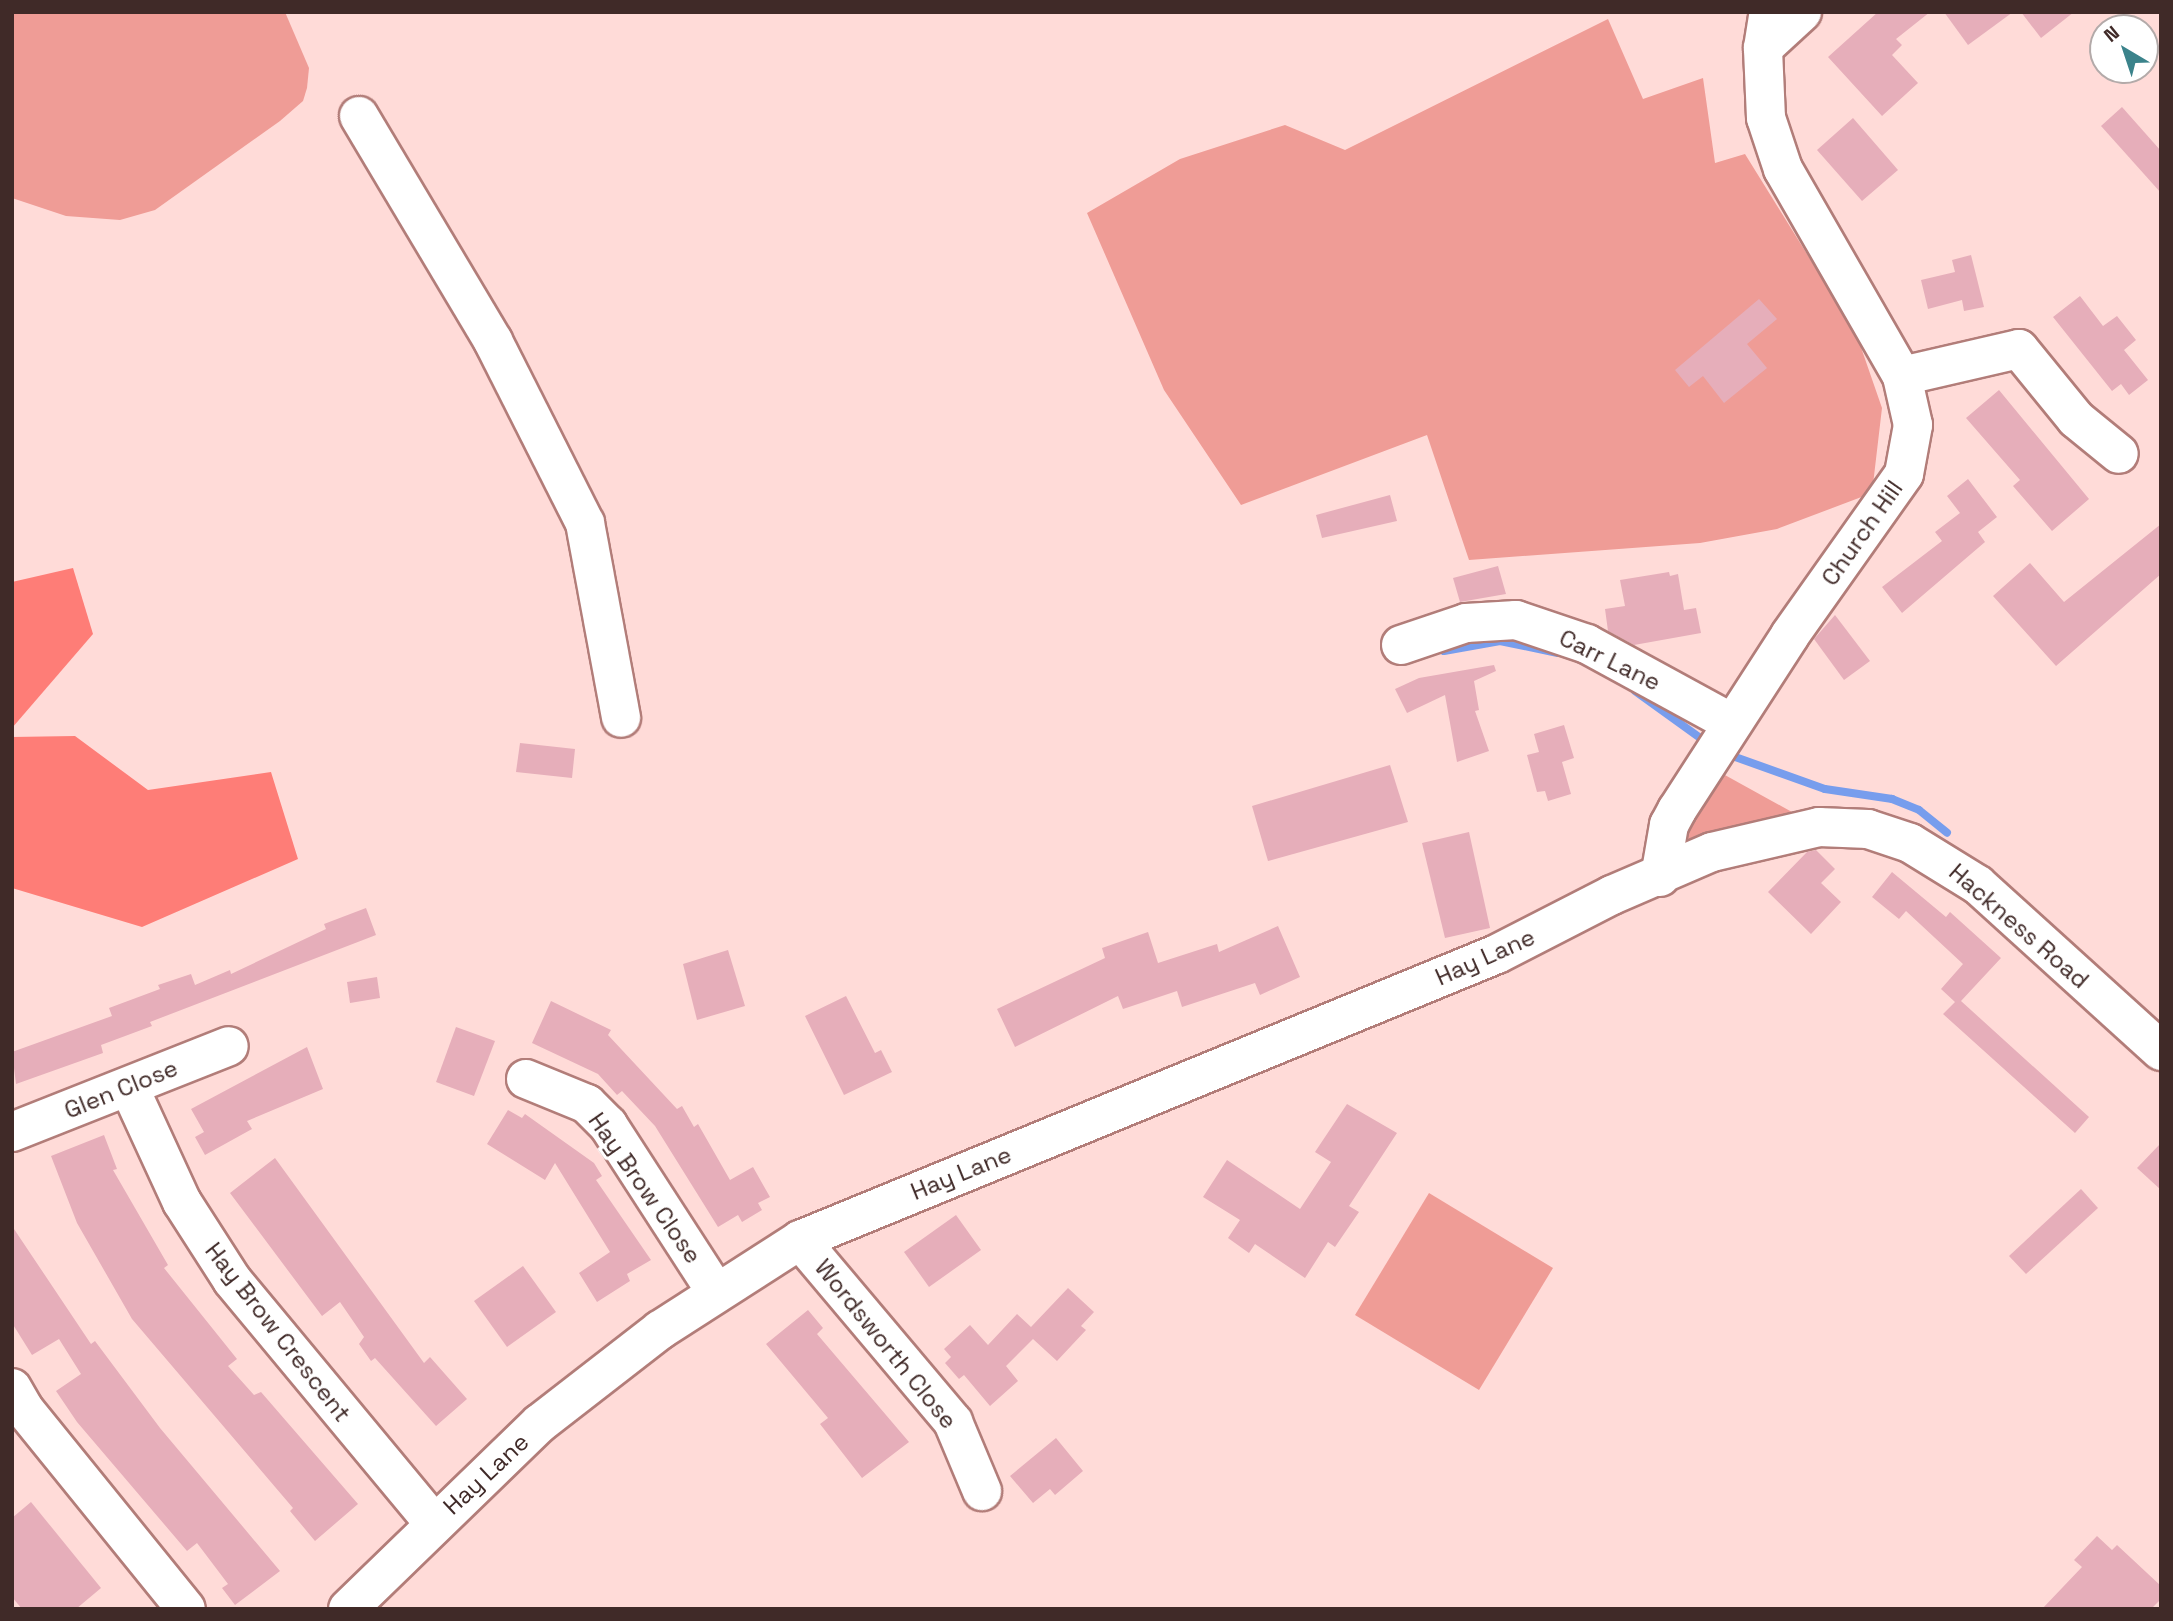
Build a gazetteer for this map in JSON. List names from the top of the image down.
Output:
{
  "streets": {
    "street": [
      "Church Hill",
      "Carr Lane",
      "Hackness Road",
      "Hay Lane",
      "Glen Close",
      "Hay Brow Close",
      "Hay Brow Crescent",
      "Wordsworth Close"
    ]
  },
  "crossings": [
    ["Church Hill", "Carr Lane"],
    ["Church Hill", "Hackness Road"],
    ["Church Hill", "Hay Lane"],
    ["Hackness Road", "Hay Lane"],
    ["Hay Lane", "Hay Brow Close"],
    ["Hay Lane", "Hay Brow Crescent"],
    ["Hay Lane", "Wordsworth Close"],
    ["Glen Close", "Hay Brow Crescent"]
  ],
  "north": "top left"
}
